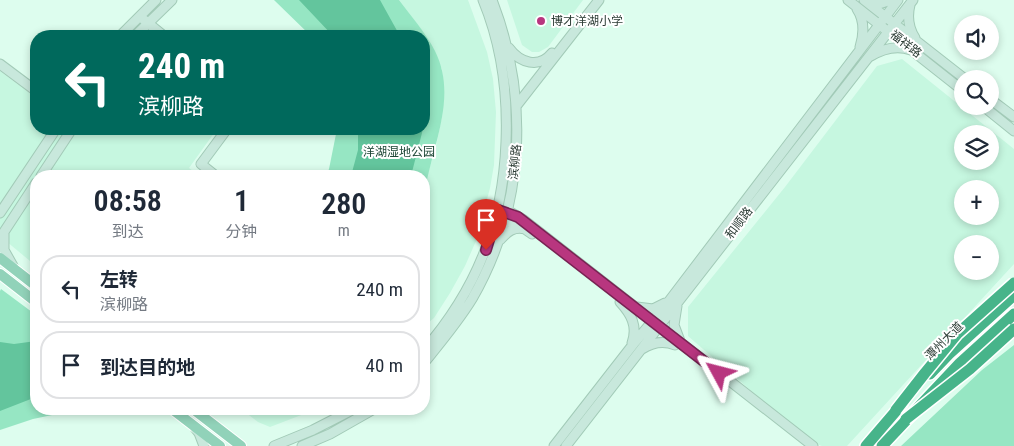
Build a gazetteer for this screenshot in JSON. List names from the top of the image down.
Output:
{
  "streets": {
    "highway": ["潭州大道"],
    "main road": ["福祥路", "滨柳路", "和顺路"]
  },
  "crossings": [
    ["福祥路", "和顺路"]
  ],
  "parks": ["洋湖湿地公园"],
  "places": ["博才洋湖小学"],
  "page": {
    "map_buttons": ["+", "−"],
    "turn": ["240 m", "滨柳路"],
    "eta": [
      "08:58",
      "到达",
      "1",
      "分钟",
      "280",
      "m"
    ],
    "list": [
      {
        "name": "左转",
        "note": "滨柳路",
        "value": "240 m"
      },
      {
        "name": "到达目的地",
        "value": "40 m"
      }
    ]
  }
}
